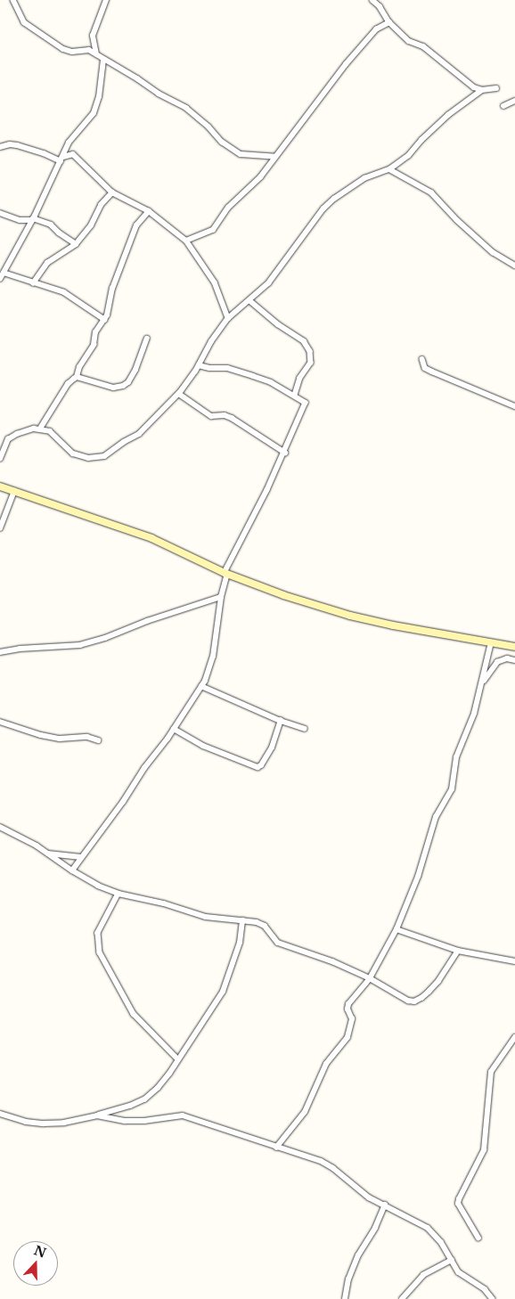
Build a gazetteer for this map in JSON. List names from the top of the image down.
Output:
{
  "north": "top"
}
